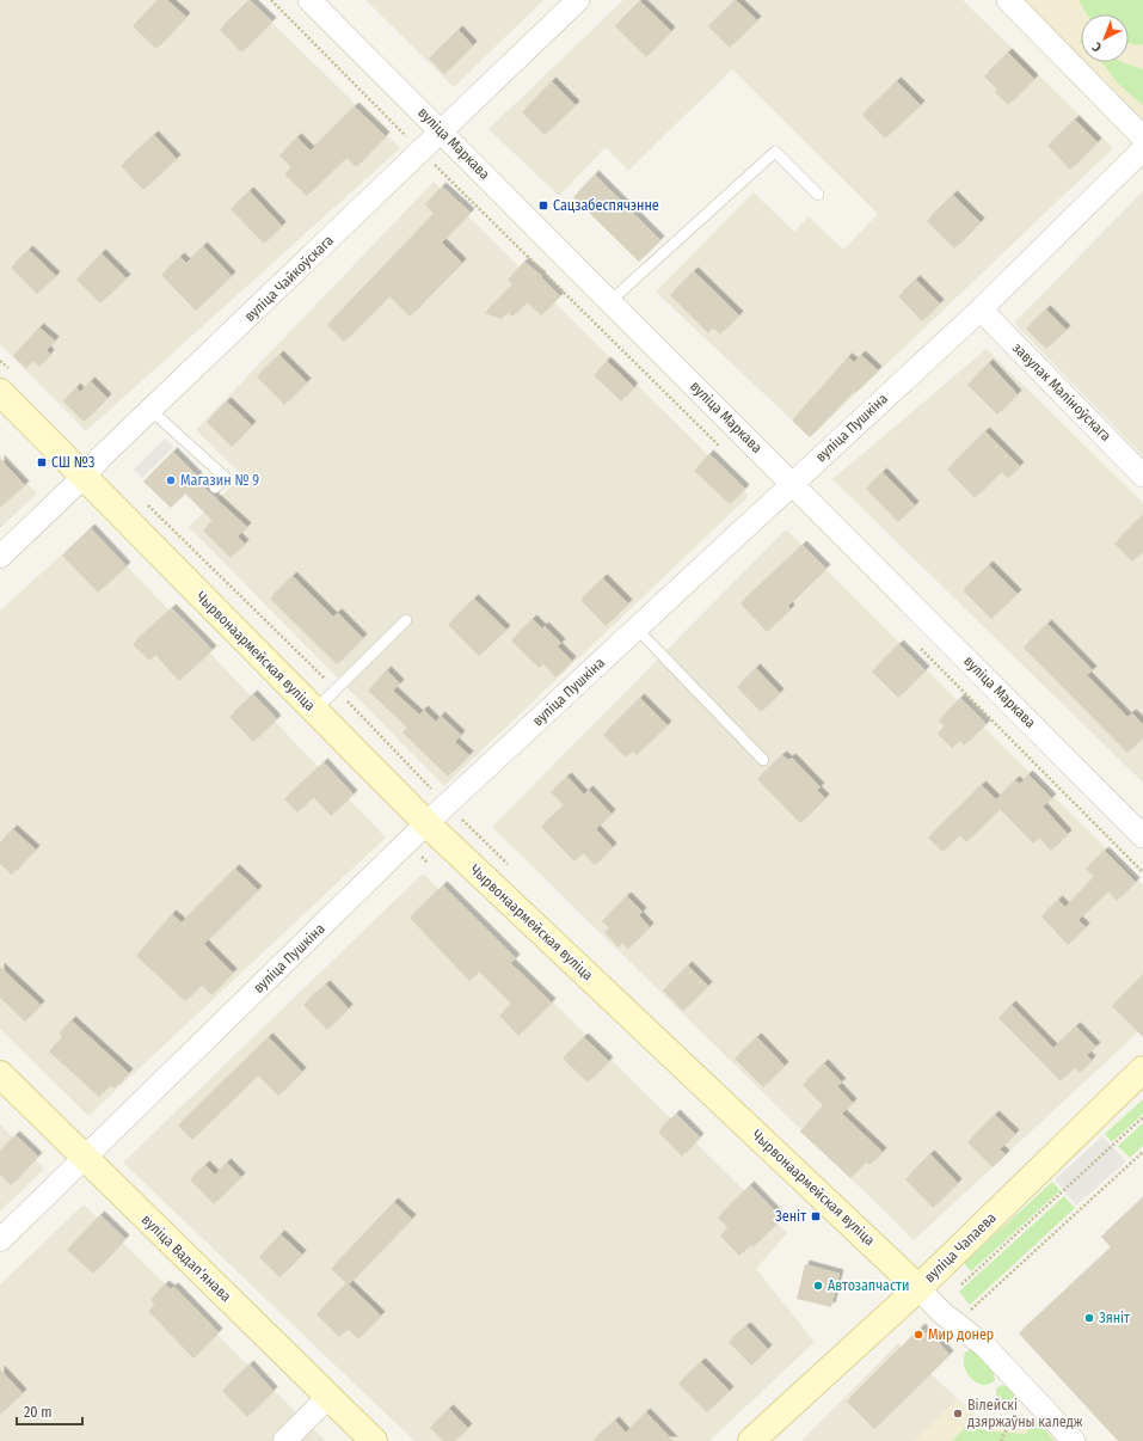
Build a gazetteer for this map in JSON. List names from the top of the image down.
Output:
{
  "streets": {
    "main road": ["Чырвонаармейская вуліца", "вуліца Чапаева", "вуліца Вадапʼянава"],
    "street": [
      "вуліца Маркава",
      "вуліца Чайкоўскага",
      "завулак Маліноўскага",
      "вуліца Пушкіна"
    ]
  },
  "crossings": [
    ["вуліца Маркава", "вуліца Чайкоўскага"],
    ["вуліца Маркава", "вуліца Пушкіна"],
    ["вуліца Чайкоўскага", "Чырвонаармейская вуліца"],
    ["завулак Маліноўскага", "вуліца Пушкіна"],
    ["вуліца Пушкіна", "Чырвонаармейская вуліца"],
    ["вуліца Пушкіна", "вуліца Вадапʼянава"],
    ["Чырвонаармейская вуліца", "вуліца Чапаева"]
  ],
  "places": {
    "transit": ["Сацзабеспячэнне", "СШ №3", "Зеніт"],
    "other": [
      "Магазин № 9",
      "Автозапчасти",
      "Зяніт",
      "Мир донер",
      "Вілейскі дзяржаўны каледж"
    ]
  },
  "scale_bar": "20 m",
  "north": "bottom left"
}
